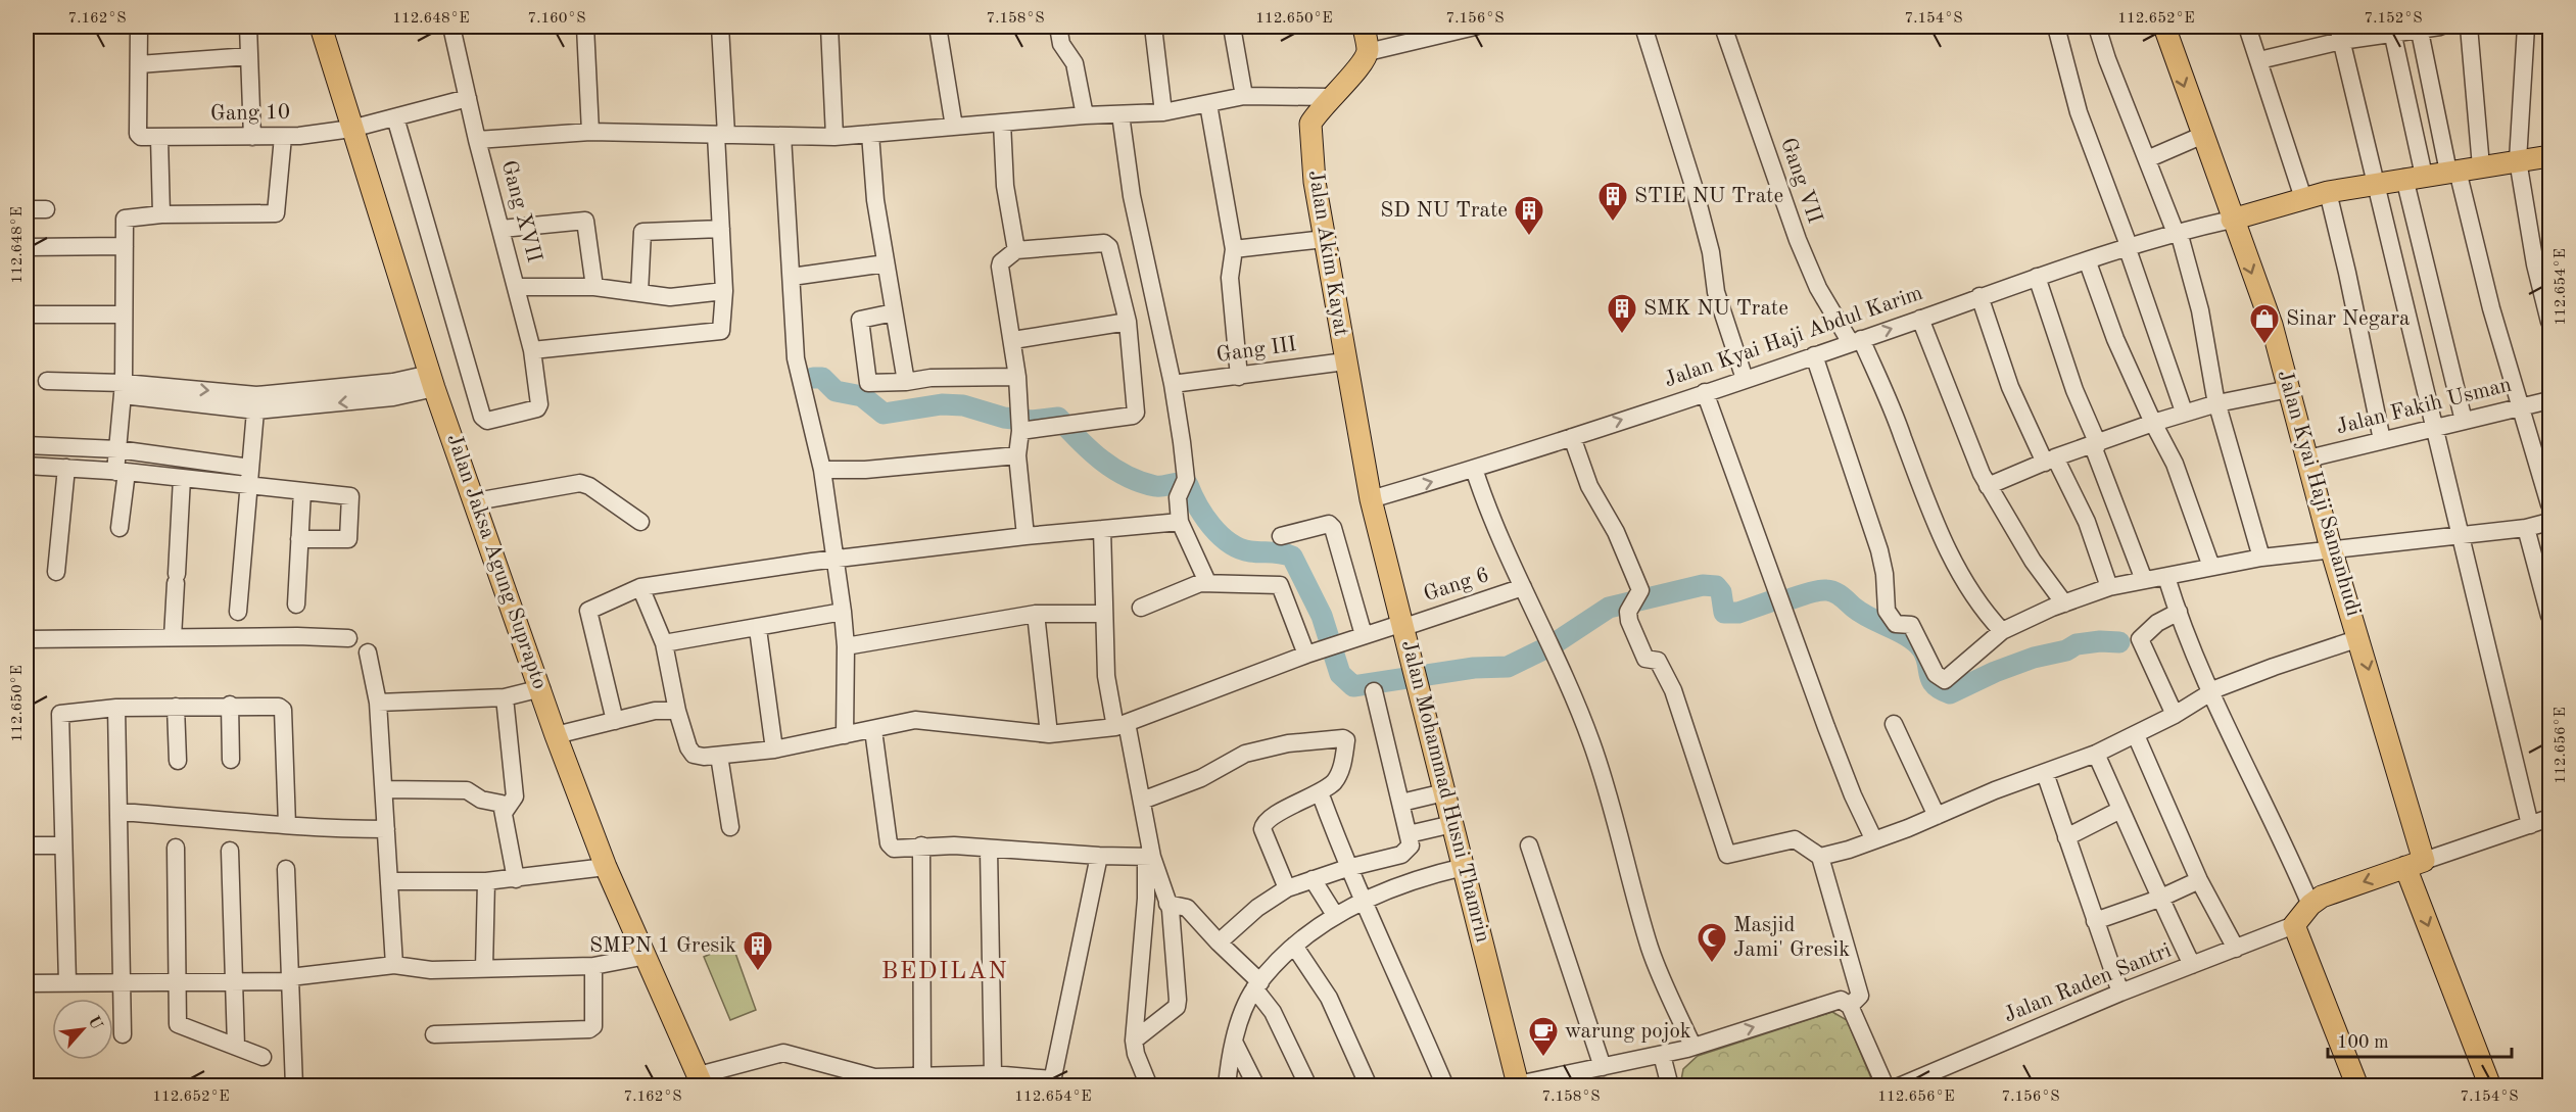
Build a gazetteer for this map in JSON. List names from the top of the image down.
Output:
{
  "streets": {
    "main road": [
      "Jalan Akim Kayat",
      "Jalan Kyai Haji Samanhudi",
      "Jalan Jaksa Agung Suprapto",
      "Jalan Mohammad Husni Thamrin"
    ],
    "street": [
      "Gang 10",
      "Gang VII",
      "Gang XVII",
      "Jalan Kyai Haji Abdul Karim",
      "Gang III",
      "Jalan Fakih Usman",
      "Gang 6",
      "Jalan Raden Santri"
    ]
  },
  "crossings": [
    ["Gang 10", "Gang XVII"],
    ["Gang 10", "Jalan Jaksa Agung Suprapto"],
    ["Gang VII", "Jalan Kyai Haji Abdul Karim"],
    ["Jalan Akim Kayat", "Jalan Kyai Haji Abdul Karim"],
    ["Jalan Akim Kayat", "Gang III"],
    ["Jalan Akim Kayat", "Jalan Mohammad Husni Thamrin"],
    ["Jalan Kyai Haji Abdul Karim", "Jalan Kyai Haji Samanhudi"],
    ["Jalan Kyai Haji Abdul Karim", "Jalan Mohammad Husni Thamrin"],
    ["Jalan Fakih Usman", "Jalan Kyai Haji Samanhudi"],
    ["Gang 6", "Jalan Mohammad Husni Thamrin"]
  ],
  "one_way": ["Jalan Kyai Haji Samanhudi"],
  "districts": ["BEDILAN"],
  "places": {
    "building": [
      "STIE NU Trate",
      "SD NU Trate",
      "SMK NU Trate",
      "SMPN 1 Gresik"
    ],
    "shop": ["Sinar Negara"],
    "mosque": ["Masjid Jami' Gresik"],
    "cafe": ["warung pojok"]
  },
  "scale_bar": "100 m",
  "north": "top right",
  "coordinates": [
    "7.162°S",
    "112.648°E",
    "7.160°S",
    "7.158°S",
    "112.650°E",
    "7.156°S",
    "7.154°S",
    "112.652°E",
    "7.152°S",
    "112.654°E",
    "112.656°E"
  ]
}
